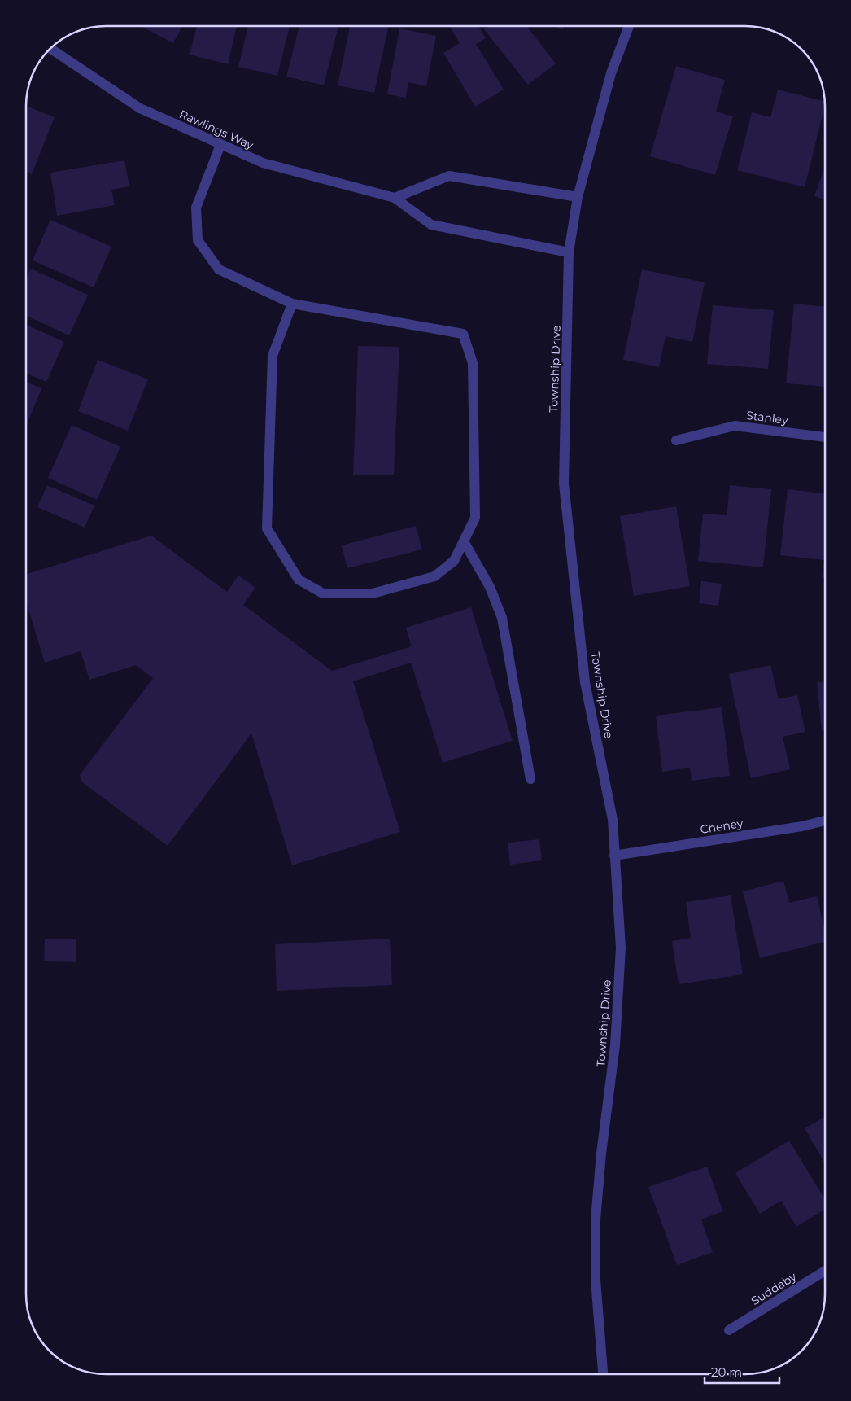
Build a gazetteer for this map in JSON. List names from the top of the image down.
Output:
{
  "streets": {
    "street": [
      "Rawlings Way",
      "Township Drive",
      "Stanley",
      "Cheney",
      "Suddaby"
    ]
  },
  "crossings": [
    ["Rawlings Way", "Township Drive"],
    ["Township Drive", "Cheney"]
  ],
  "scale_bar": "20 m"
}
